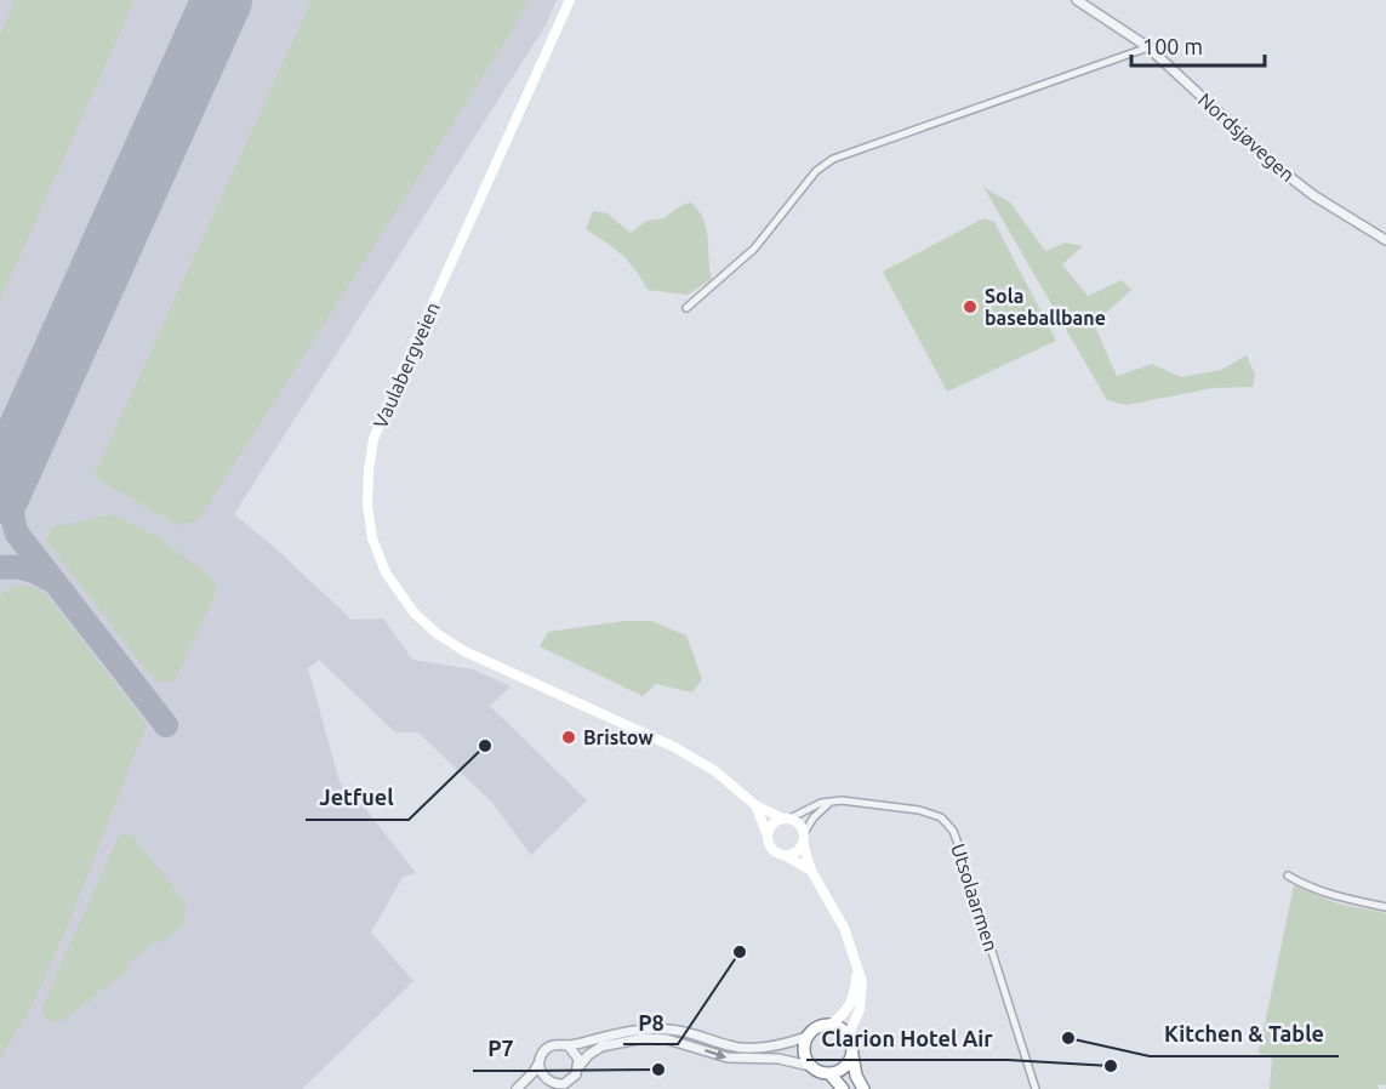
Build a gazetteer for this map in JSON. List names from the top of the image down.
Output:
{
  "streets": {
    "main road": ["Vaulabergveien"],
    "street": ["Nordsjøvegen", "Utsolaarmen"]
  },
  "crossings": [
    ["Vaulabergveien", "Utsolaarmen"]
  ],
  "places": [
    "Sola baseballbane",
    "Bristow",
    "Jetfuel",
    "P8",
    "Kitchen & Table",
    "Clarion Hotel Air",
    "P7"
  ],
  "scale_bar": "100 m"
}
